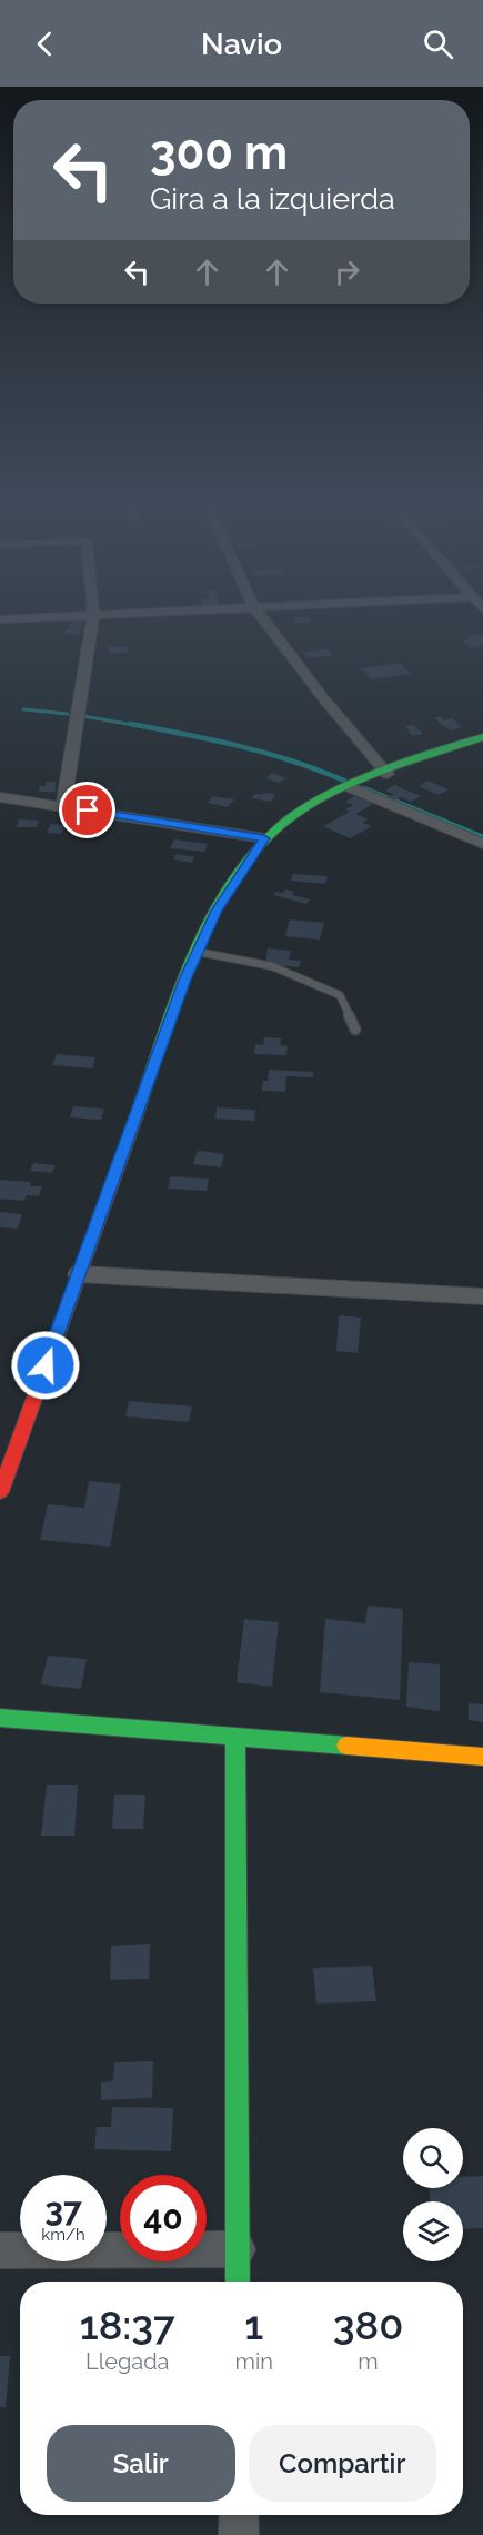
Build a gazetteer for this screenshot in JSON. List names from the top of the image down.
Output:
{
  "page": {
    "header": "Navio",
    "turn": ["300 m", "Gira a la izquierda"],
    "speed": "37 km/h",
    "limit": "40",
    "eta": [
      "18:37",
      "Llegada",
      "1",
      "min",
      "380",
      "m"
    ],
    "buttons": ["Salir", "Compartir"]
  }
}
